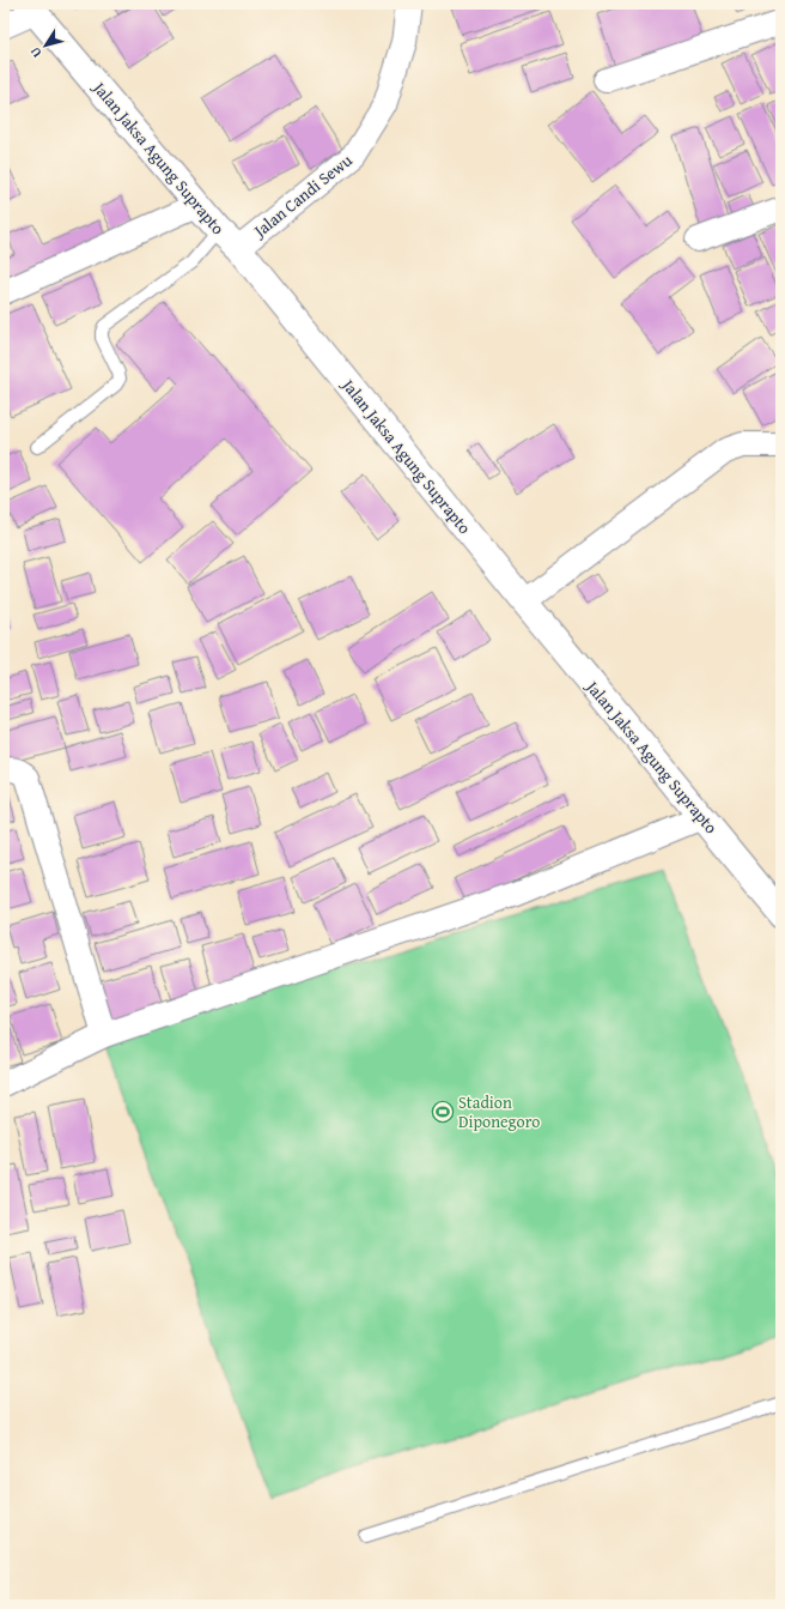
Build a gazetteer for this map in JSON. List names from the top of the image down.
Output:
{
  "streets": {
    "main road": ["Jalan Jaksa Agung Suprapto"],
    "street": ["Jalan Candi Sewu"]
  },
  "crossings": [
    ["Jalan Jaksa Agung Suprapto", "Jalan Candi Sewu"]
  ],
  "places": {
    "sports": ["Stadion Diponegoro"]
  },
  "north": "bottom left"
}
